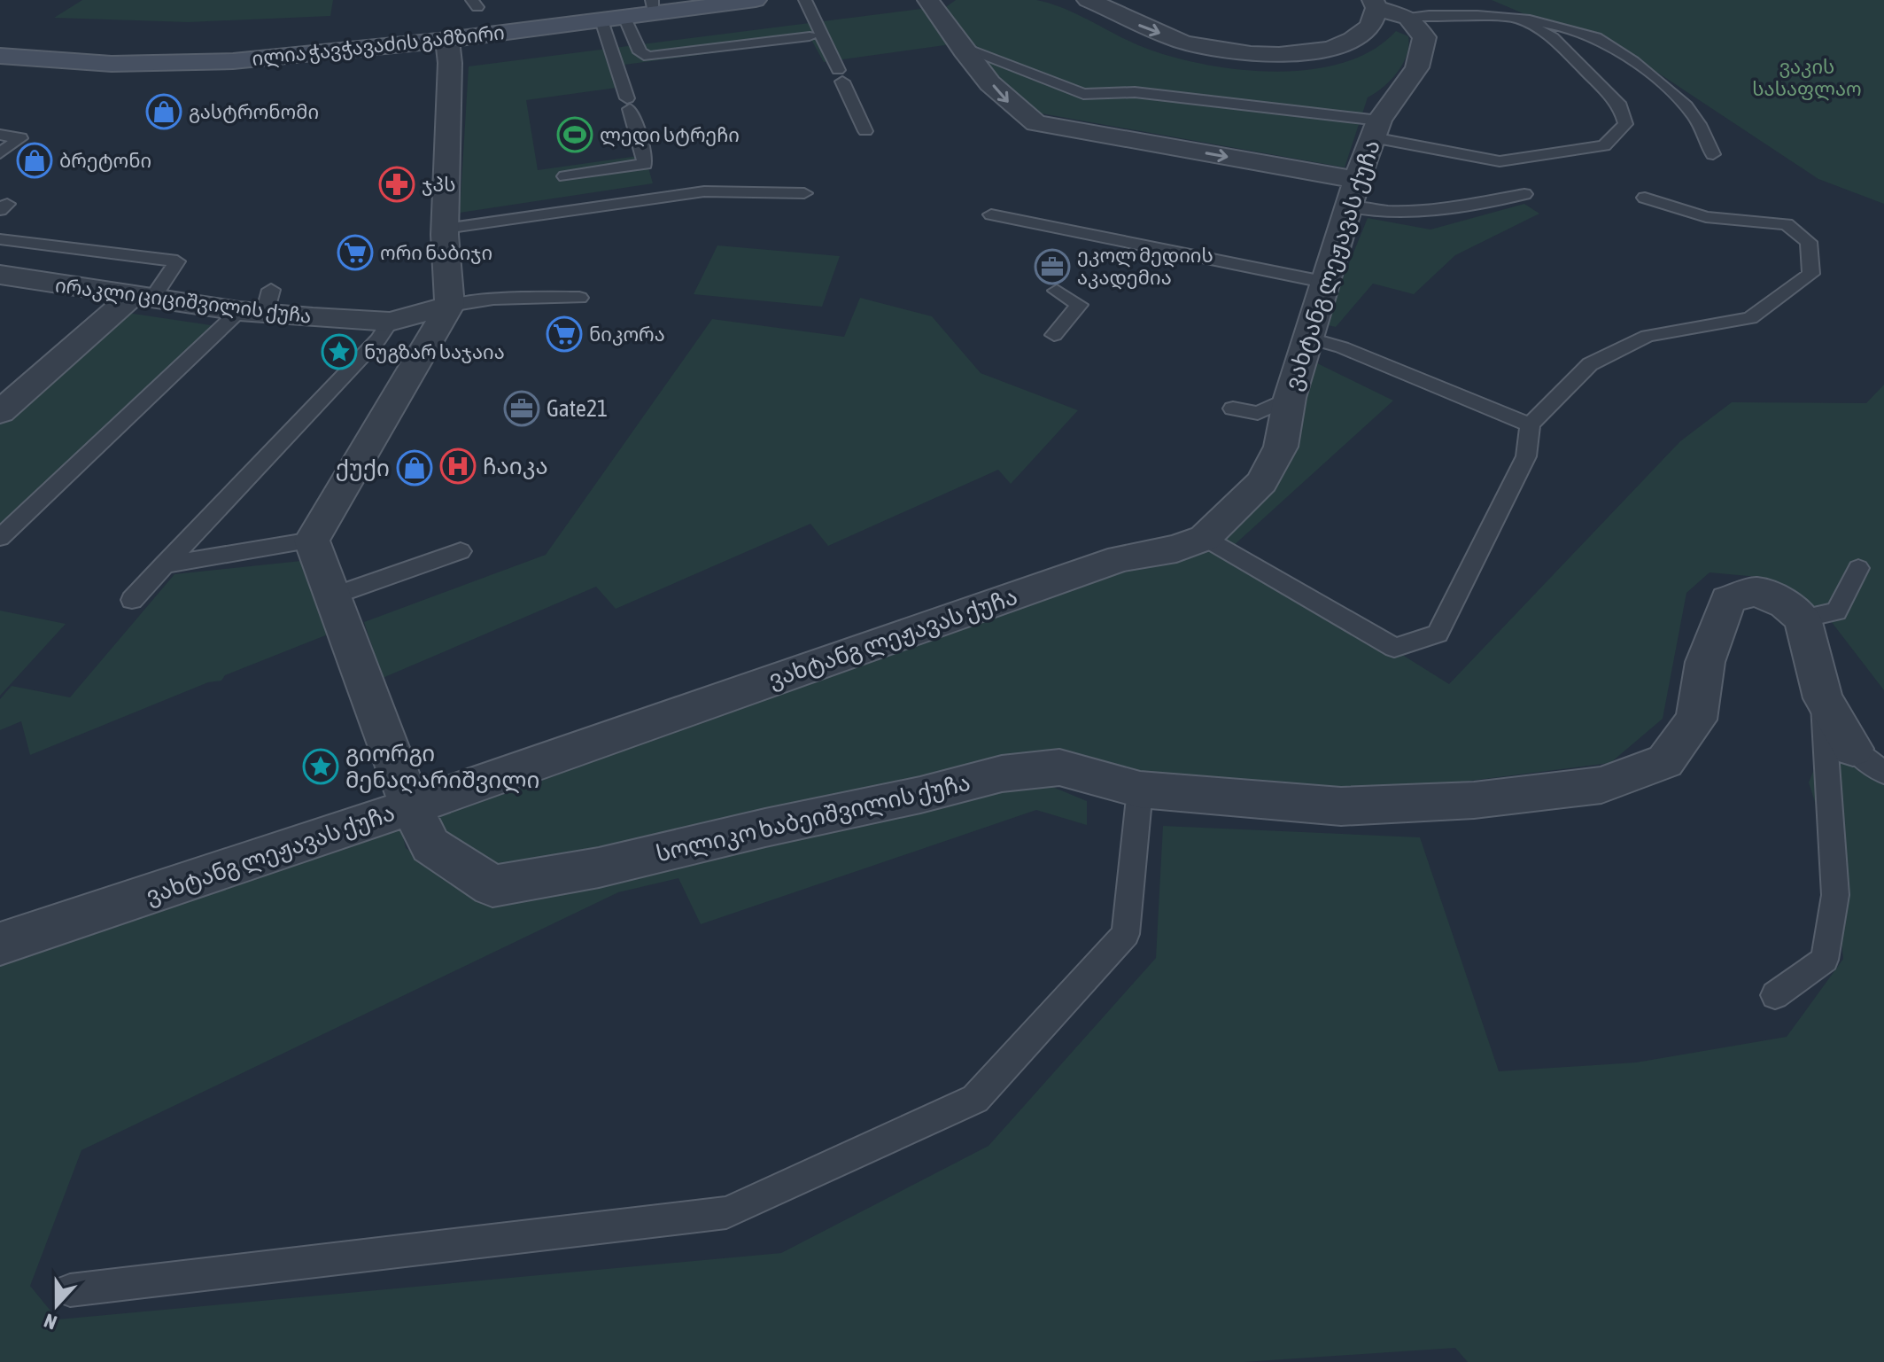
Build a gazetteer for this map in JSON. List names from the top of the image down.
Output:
{
  "streets": {
    "main road": ["ილია ჭავჭავაძის გამზირი"],
    "street": ["ვახტანგ ლეჟავას ქუჩა", "ირაკლი ციციშვილის ქუჩა", "სოლიკო ხაბეიშვილის ქუჩა"]
  },
  "crossings": [
    ["ვახტანგ ლეჟავას ქუჩა", "სოლიკო ხაბეიშვილის ქუჩა"]
  ],
  "parks": ["ვაკის სასაფლაო"],
  "places": {
    "shop": ["გასტრონომი", "ბრეტონი", "ქუქი"],
    "sports": ["ლედი სტრეჩი"],
    "pharmacy": ["ჯპს"],
    "supermarket": ["ორი ნაბიჯი", "ნიკორა"],
    "office": ["ეკოლ მედიის აკადემია", "Gate21"],
    "place": ["ნუგზარ საჯაია", "გიორგი მენაღარიშვილი"],
    "hospital": ["ჩაიკა"]
  },
  "north": "bottom"
}
